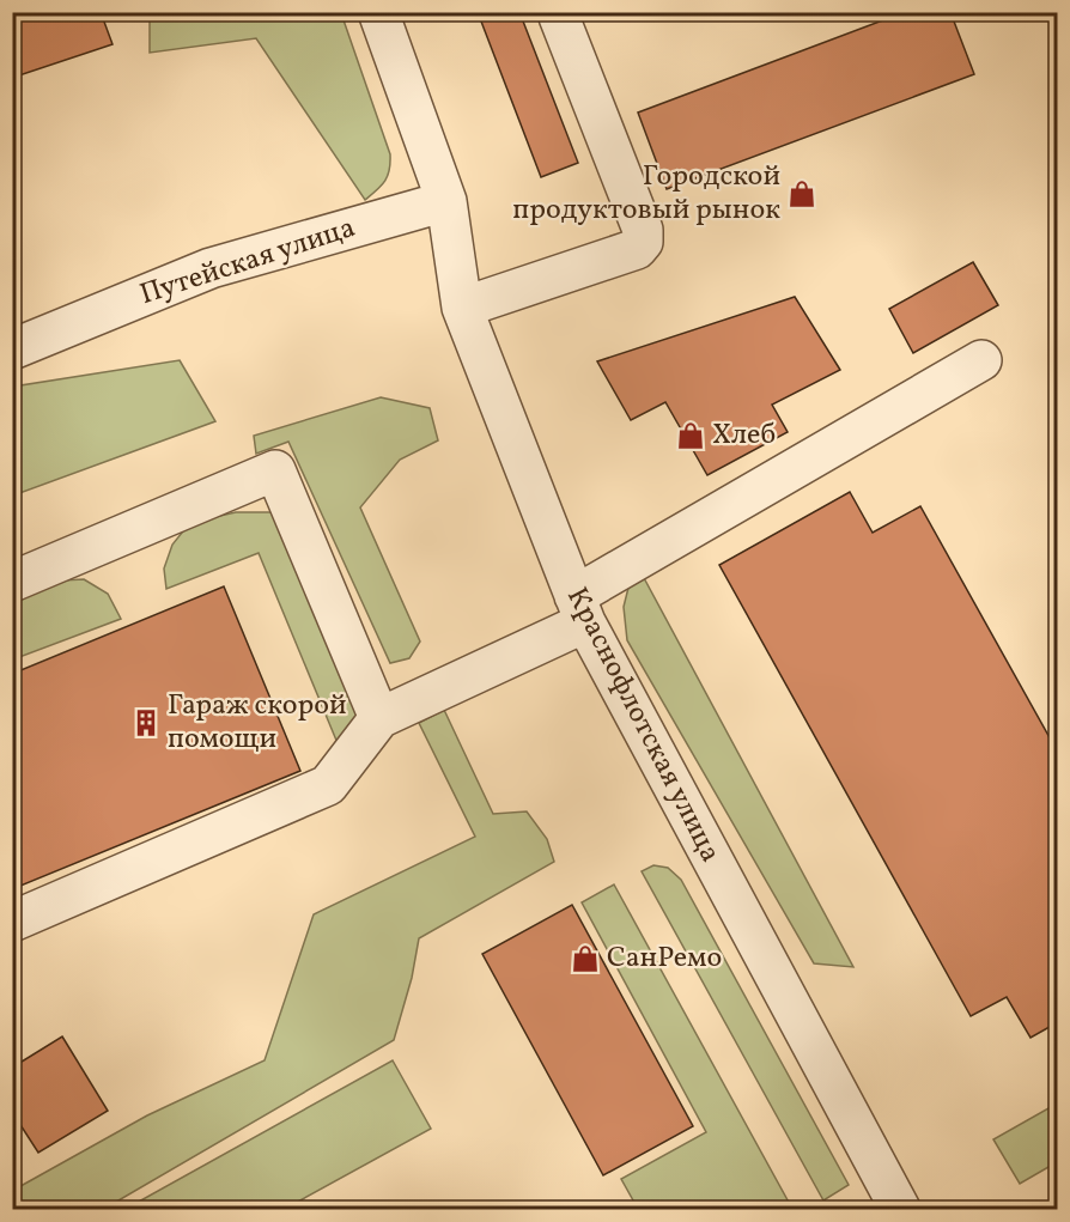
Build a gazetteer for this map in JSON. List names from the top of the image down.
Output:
{
  "streets": {
    "street": ["Путейская улица", "Краснофлотская улица"]
  },
  "crossings": [
    ["Путейская улица", "Краснофлотская улица"]
  ],
  "places": {
    "shop": ["Городской продуктовый рынок", "Хлеб", "СанРемо"],
    "building": ["Гараж скорой помощи"]
  }
}
